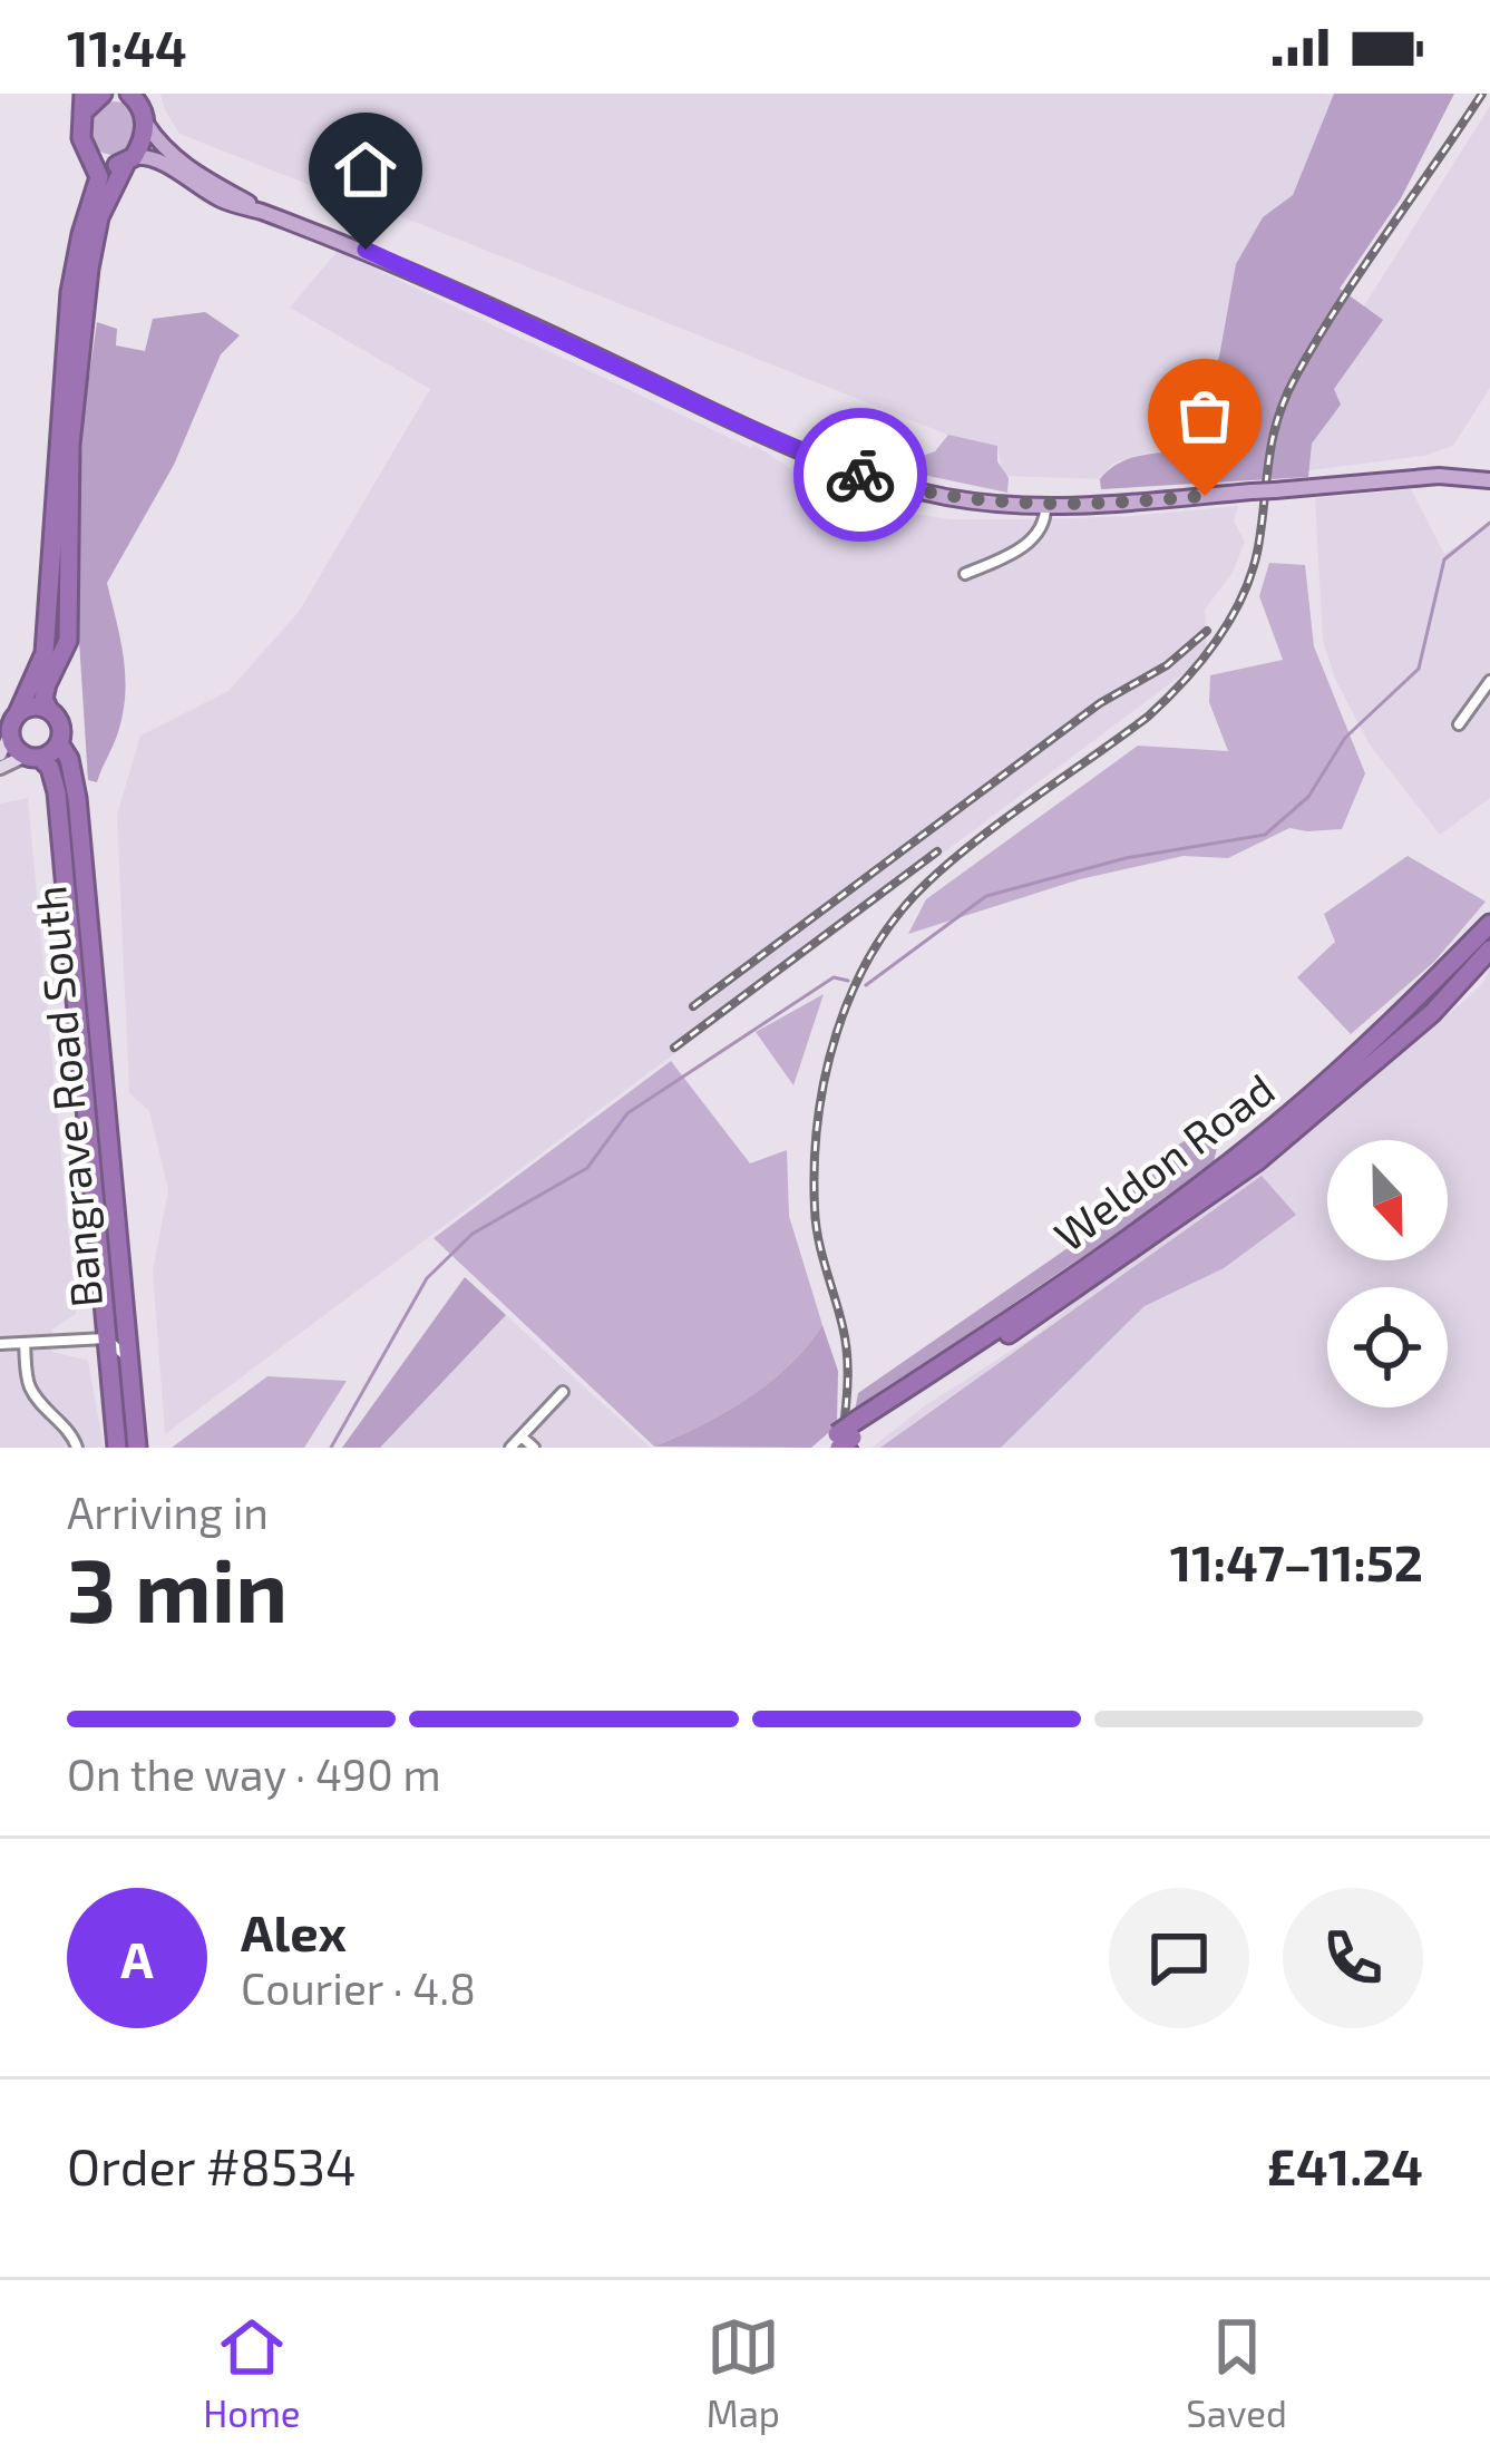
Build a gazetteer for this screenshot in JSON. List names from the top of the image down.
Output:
{
  "streets": {
    "highway": ["Bangrave Road South", "Weldon Road"]
  },
  "north": "bottom",
  "page": {
    "status": "11:44",
    "heading": ["3 min", "Arriving in", "11:47–11:52"],
    "panel": [
      "Alex",
      "Courier · 4.8",
      "Order #8534",
      "£41.24"
    ],
    "bar": "On the way · 490 m",
    "round": "A",
    "tabs": ["Home", "Map", "Saved"]
  }
}
